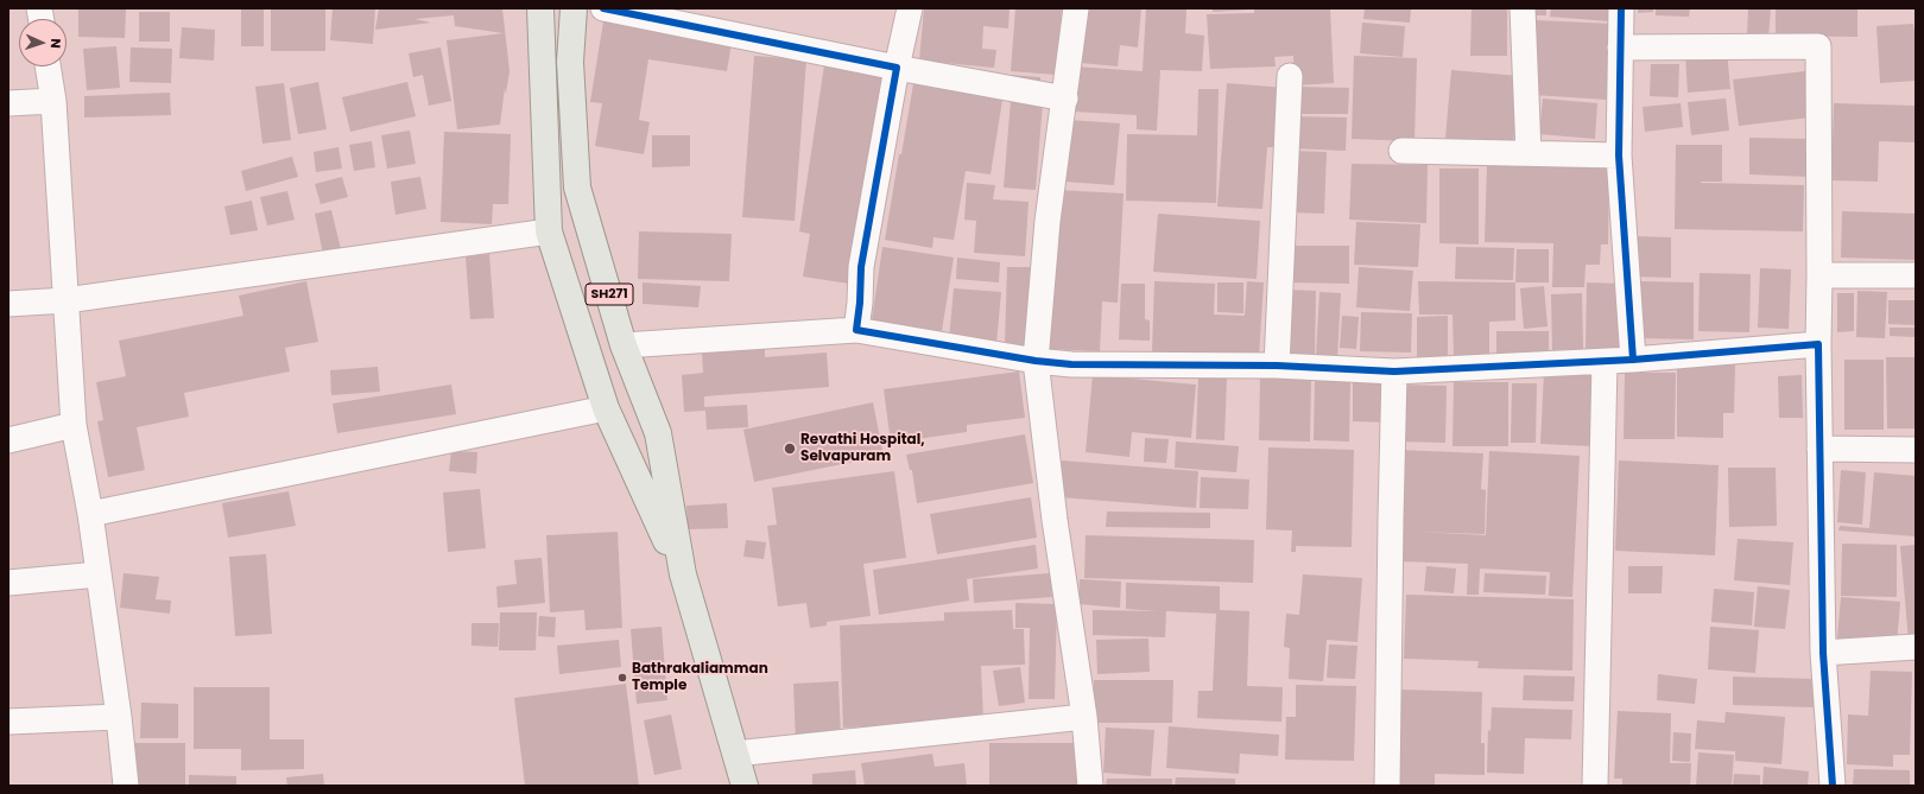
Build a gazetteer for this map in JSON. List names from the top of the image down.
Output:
{
  "streets": {
    "main road": ["SH271"]
  },
  "places": ["Revathi Hospital, Selvapuram", "Bathrakaliamman Temple"],
  "north": "right"
}
